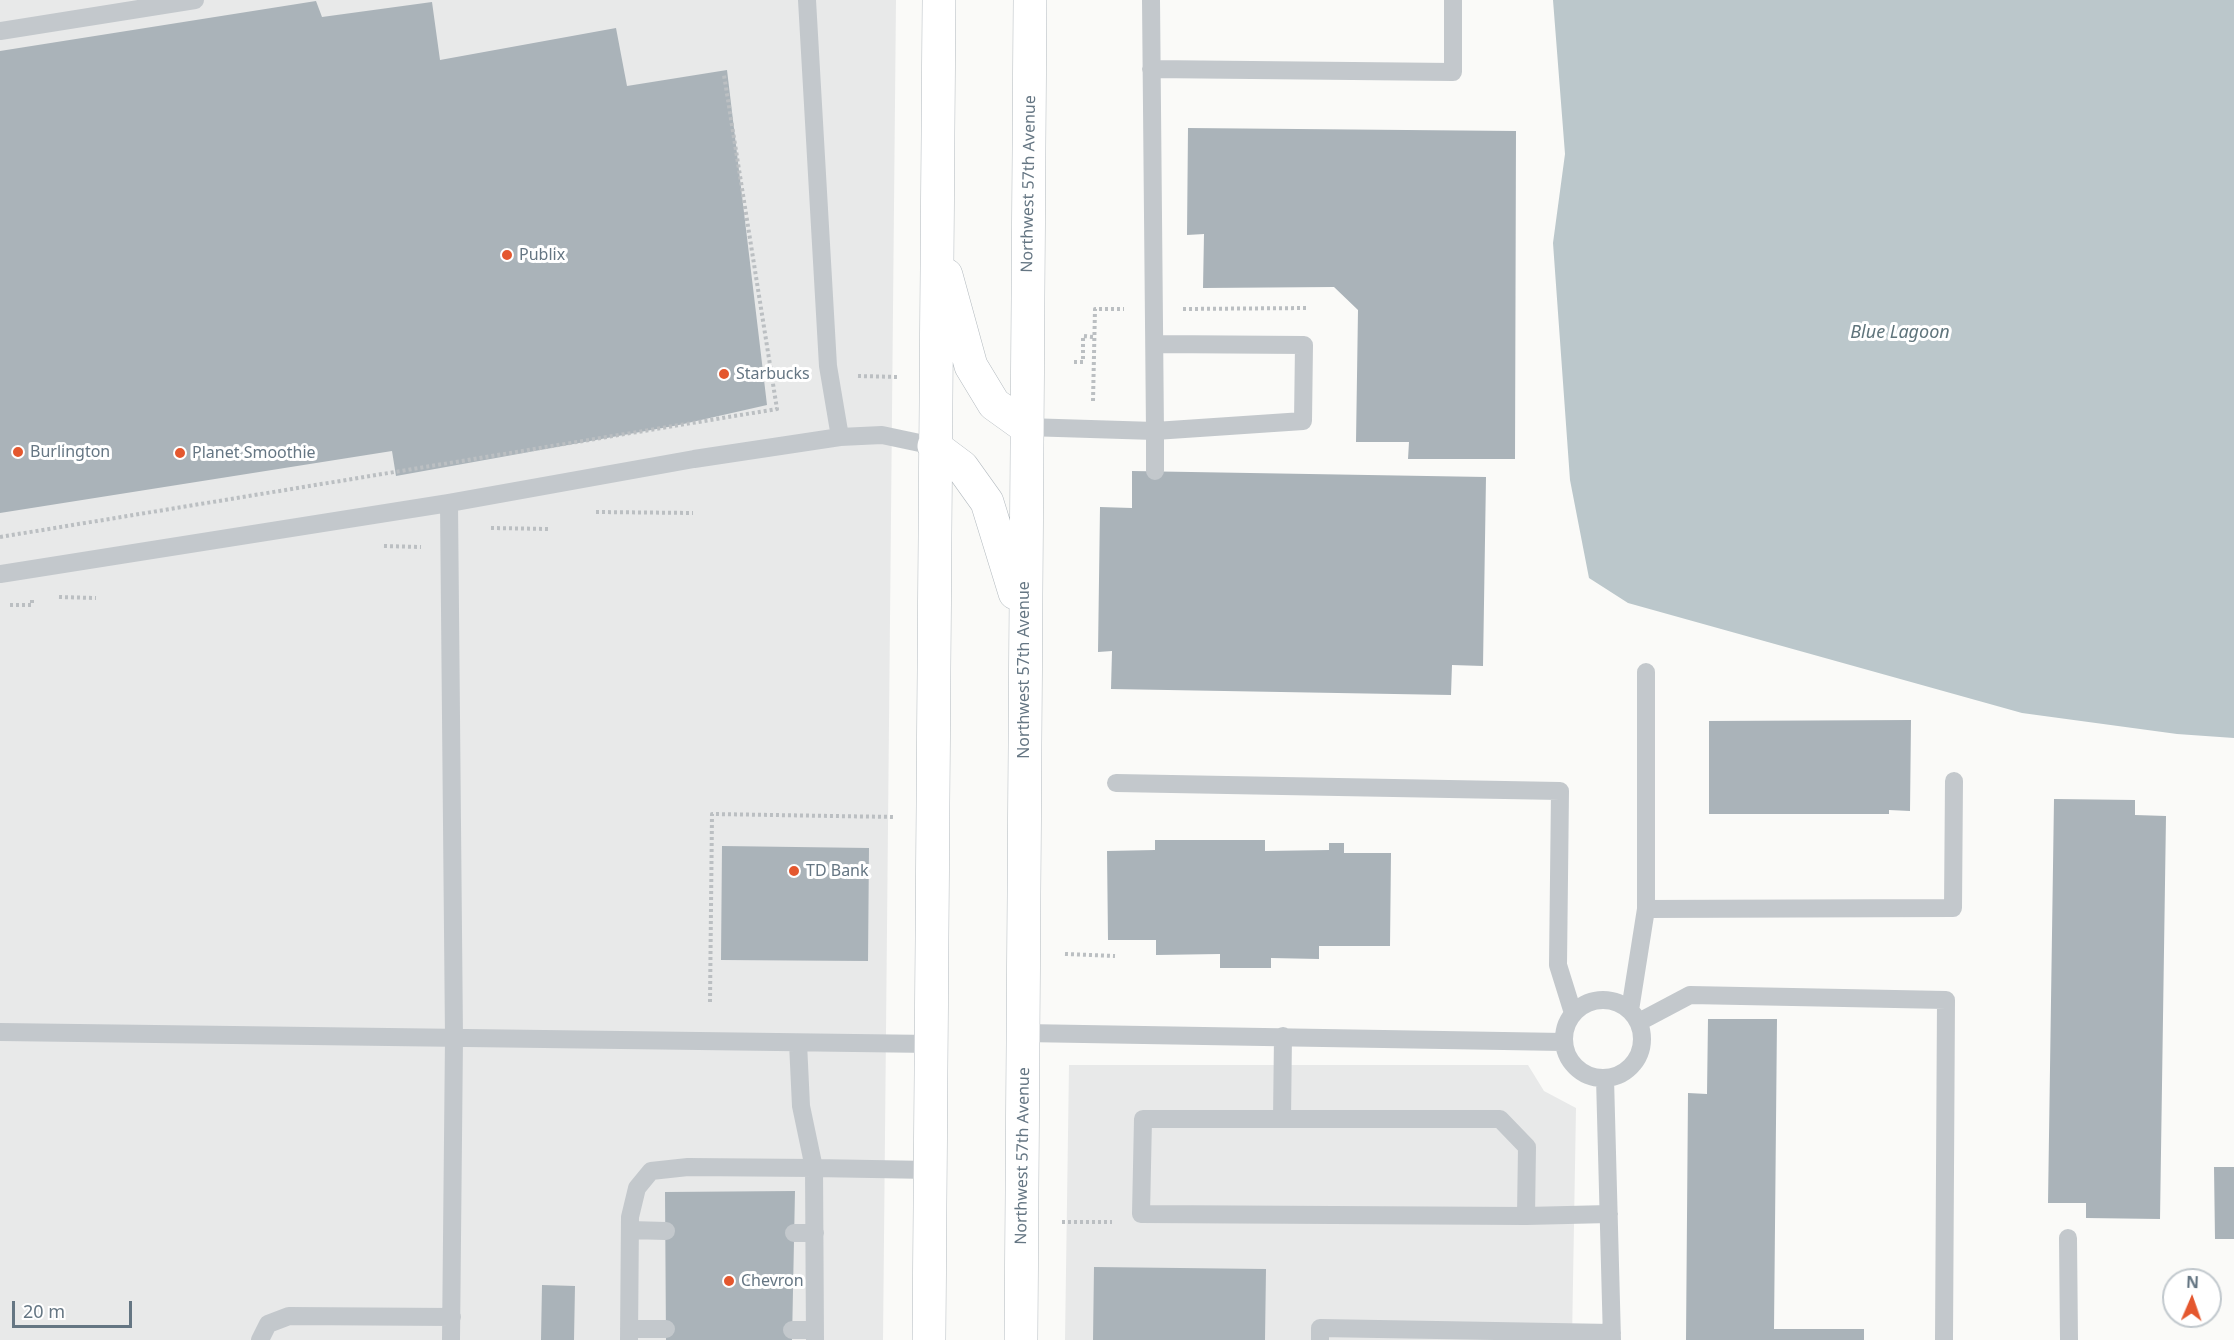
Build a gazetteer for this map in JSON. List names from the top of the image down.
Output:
{
  "streets": {
    "main road": ["Northwest 57th Avenue"]
  },
  "water": ["Blue Lagoon"],
  "places": [
    "Publix",
    "Starbucks",
    "Burlington",
    "Planet Smoothie",
    "TD Bank",
    "Chevron"
  ],
  "scale_bar": "20 m",
  "north": "top"
}
